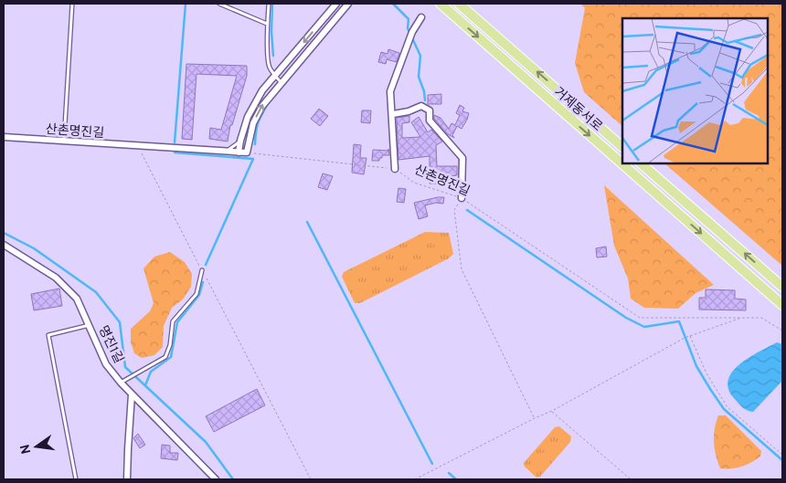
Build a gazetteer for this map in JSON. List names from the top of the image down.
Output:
{
  "streets": {
    "main road": ["거제동서로"],
    "street": ["산촌명진길", "명진1길"]
  },
  "north": "left"
}
